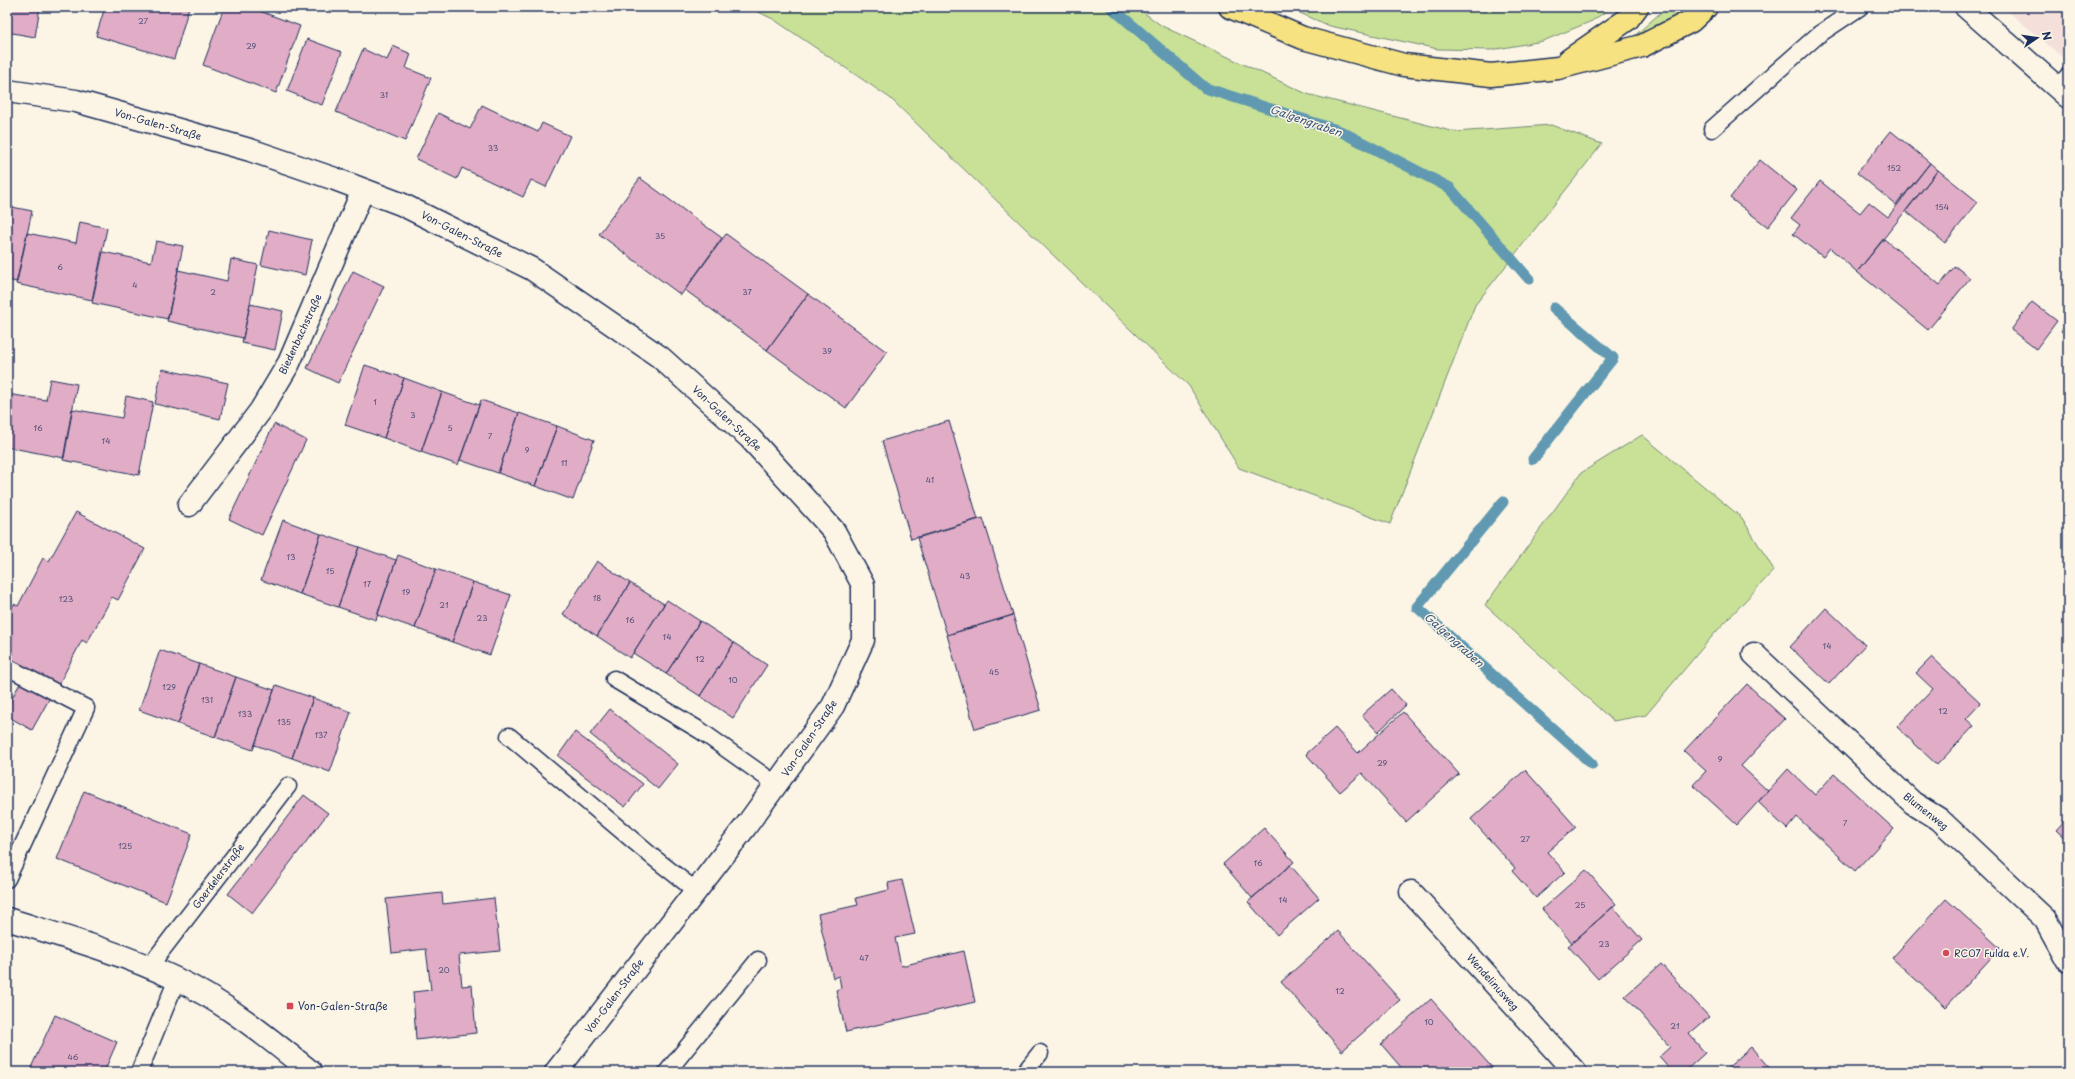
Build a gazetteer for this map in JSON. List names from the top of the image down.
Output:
{
  "streets": {
    "street": [
      "Von-Galen-Straße",
      "Biedenbachstraße",
      "Blumenweg",
      "Wendelinusweg"
    ],
    "lane": ["Goerdelerstraße"]
  },
  "crossings": [
    ["Von-Galen-Straße", "Biedenbachstraße"]
  ],
  "water": ["Galgengraben"],
  "places": {
    "other": ["RC07 Fulda e.V."],
    "transit": ["Von-Galen-Straße"]
  },
  "house_numbers": [
    "27",
    "29",
    "31",
    "33",
    "152",
    "154",
    "35",
    "6",
    "4",
    "2",
    "37",
    "39",
    "1",
    "3",
    "16",
    "5",
    "7",
    "14",
    "9",
    "11",
    "41",
    "13",
    "15",
    "43",
    "17",
    "19",
    "18",
    "123",
    "21",
    "23",
    "16",
    "14",
    "14",
    "12",
    "45",
    "10",
    "129",
    "131",
    "12",
    "133",
    "135",
    "137",
    "9",
    "29",
    "7",
    "27",
    "125",
    "16",
    "14",
    "25",
    "23",
    "47",
    "20",
    "12",
    "10",
    "21",
    "46"
  ],
  "north": "right"
}
